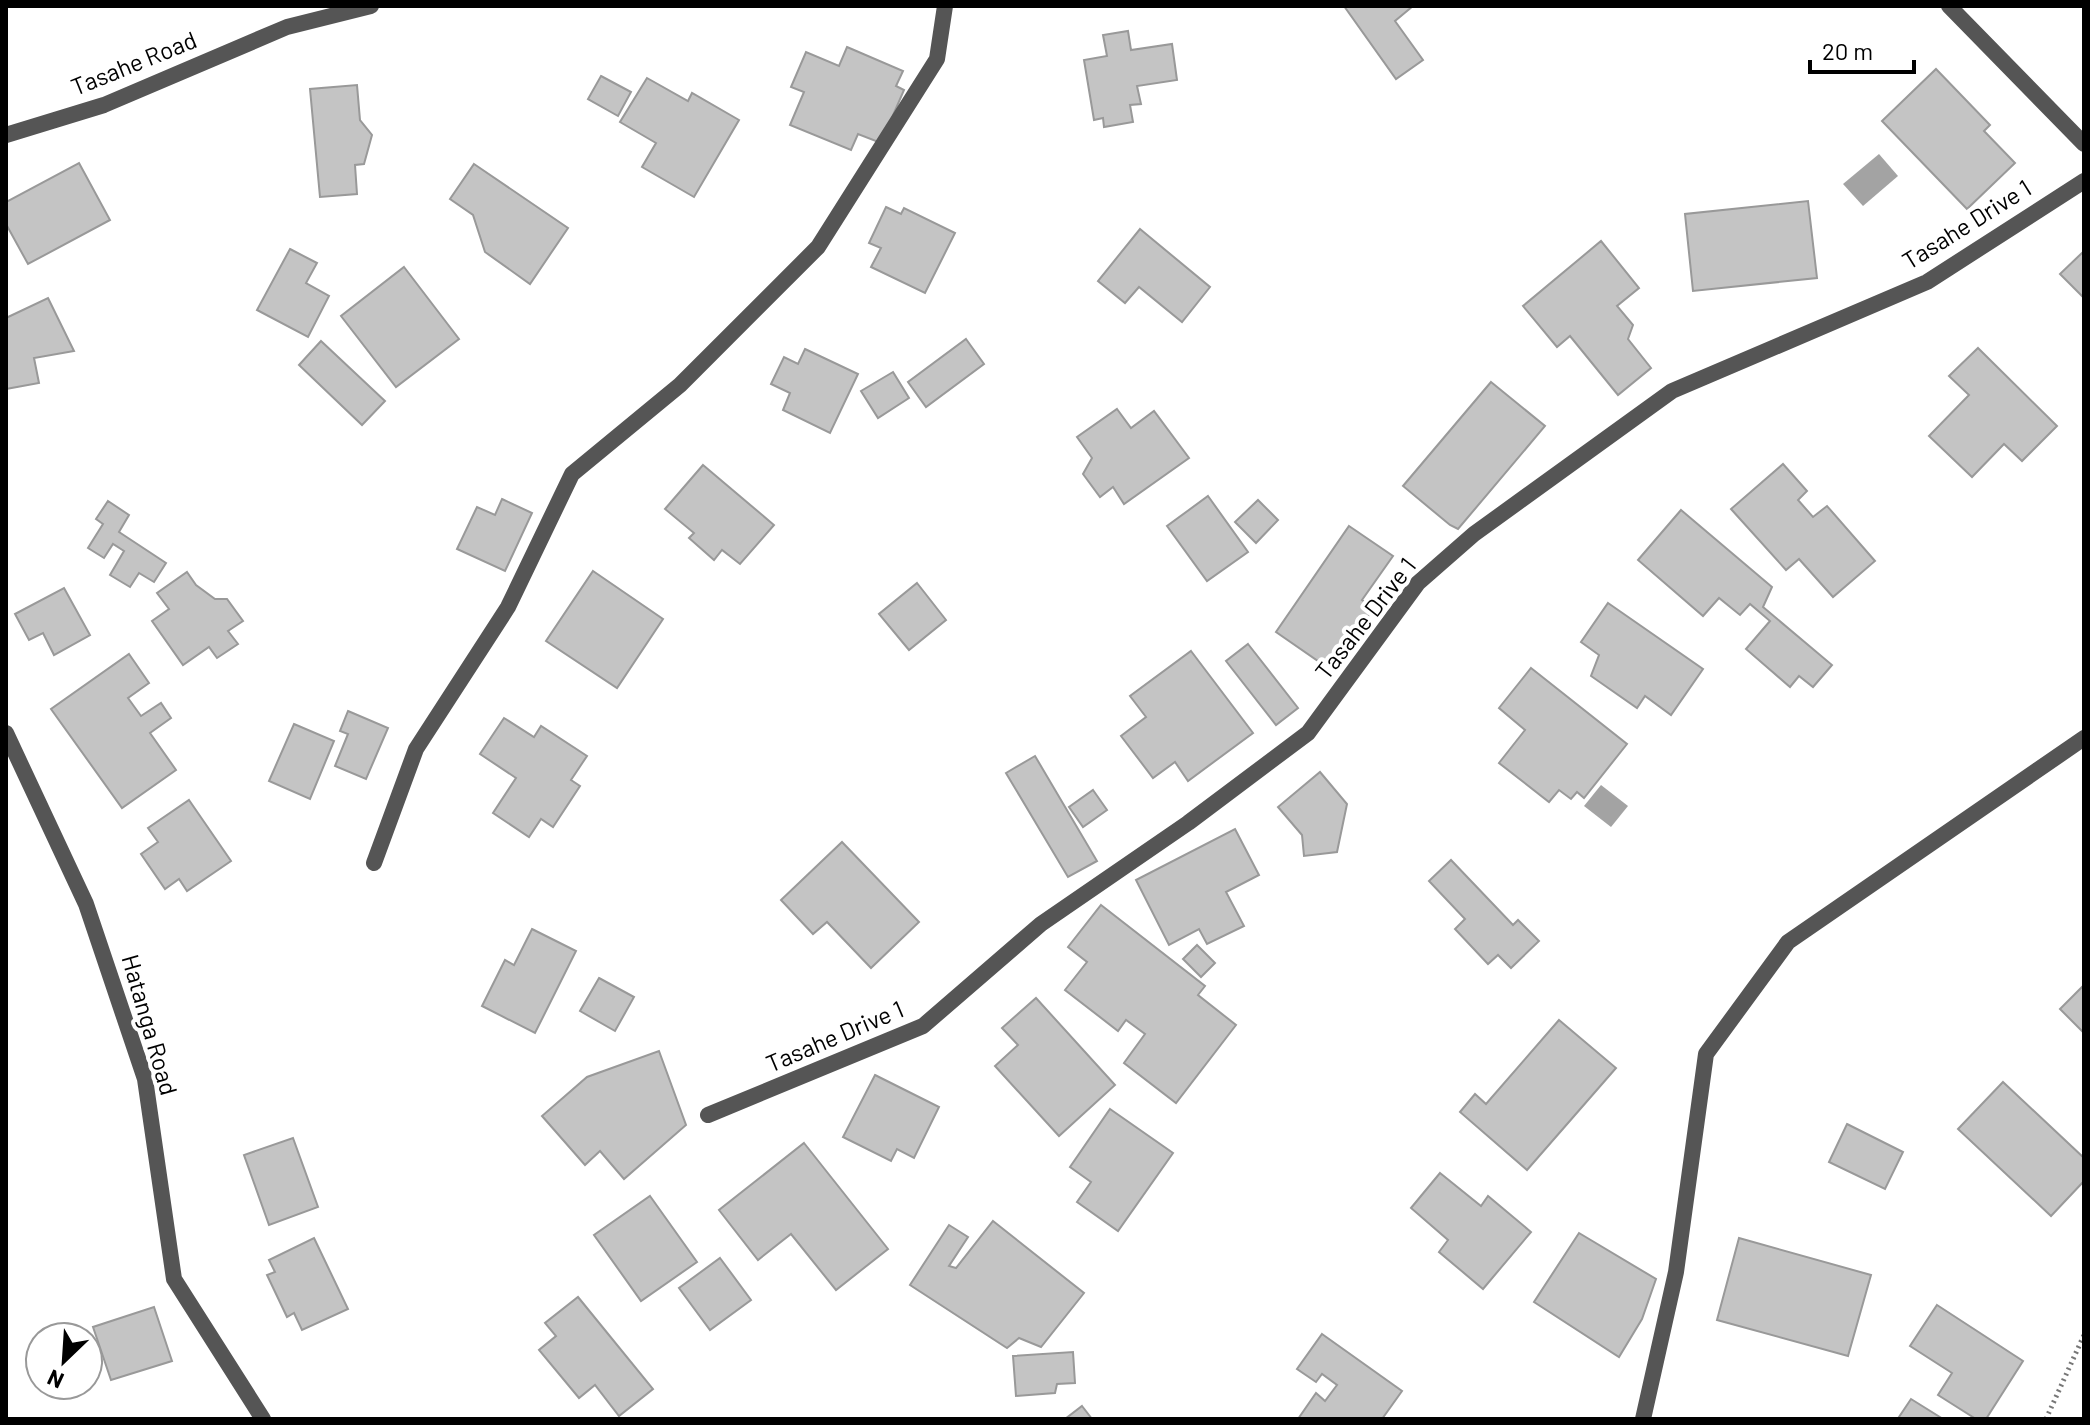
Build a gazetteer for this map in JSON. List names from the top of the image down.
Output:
{
  "streets": {
    "street": ["Tasahe Road", "Tasahe Drive 1", "Hatanga Road"]
  },
  "scale_bar": "20 m",
  "north": "bottom left"
}
